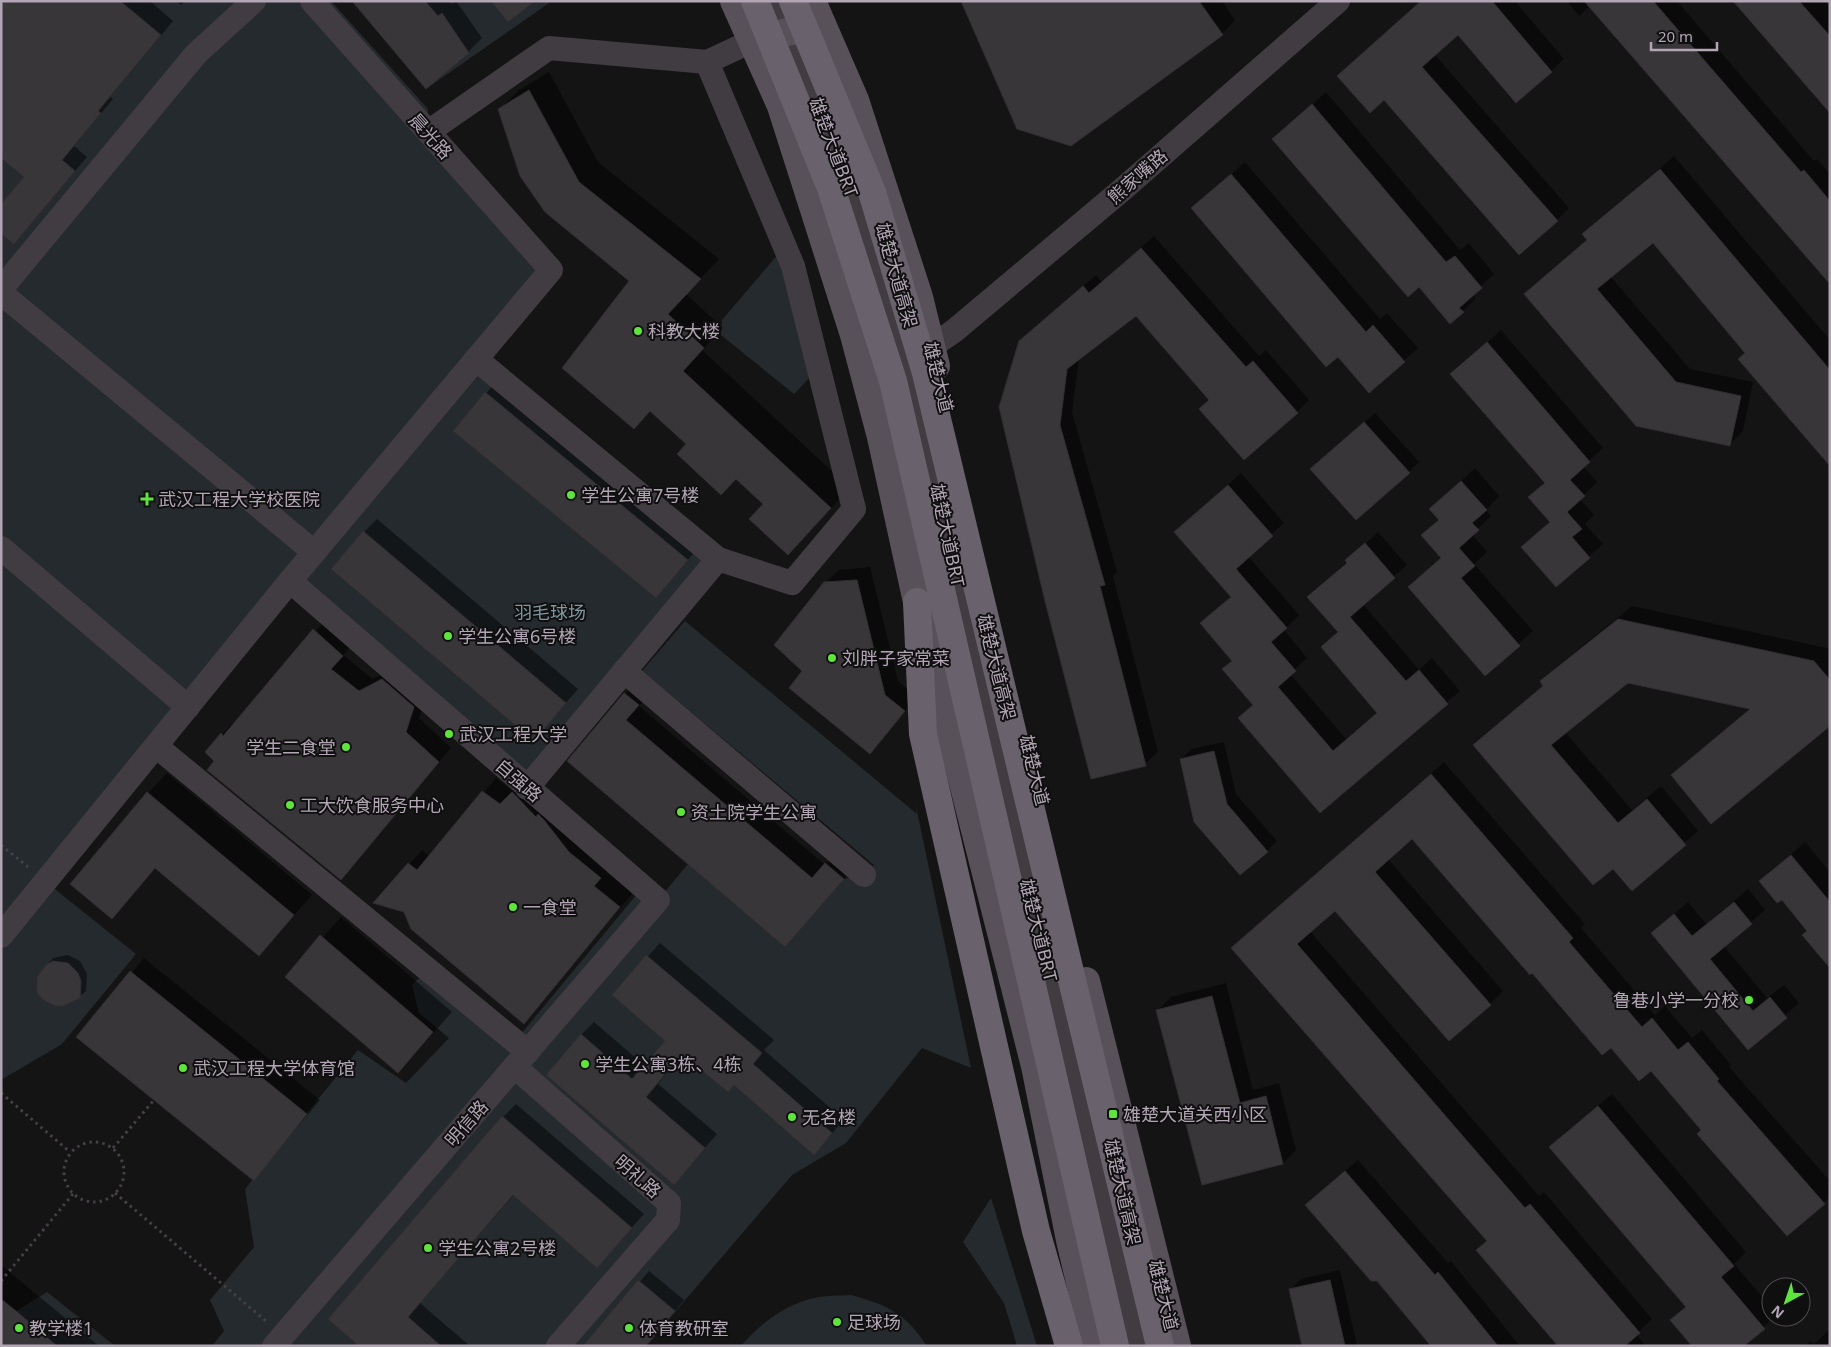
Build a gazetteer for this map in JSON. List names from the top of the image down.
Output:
{
  "streets": {
    "highway": ["雄楚大道高架"],
    "main road": ["雄楚大道"],
    "street": [
      "晨光路",
      "雄楚大道BRT",
      "熊家嘴路",
      "自强路",
      "明信路",
      "明礼路"
    ]
  },
  "crossings": [
    ["熊家嘴路", "雄楚大道"],
    ["自强路", "明信路"],
    ["明信路", "明礼路"]
  ],
  "parks": ["羽毛球场"],
  "places": {
    "other": [
      "科教大楼",
      "学生公寓7号楼",
      "学生公寓6号楼",
      "刘胖子家常菜",
      "武汉工程大学",
      "学生二食堂",
      "工大饮食服务中心",
      "资土院学生公寓",
      "一食堂",
      "鲁巷小学一分校",
      "学生公寓3栋、4栋",
      "武汉工程大学体育馆",
      "无名楼",
      "学生公寓2号楼",
      "足球场",
      "教学楼1",
      "体育教研室"
    ],
    "health": ["武汉工程大学校医院"],
    "transit": ["雄楚大道关西小区"]
  },
  "scale_bar": "20 m",
  "north": "bottom left"
}
